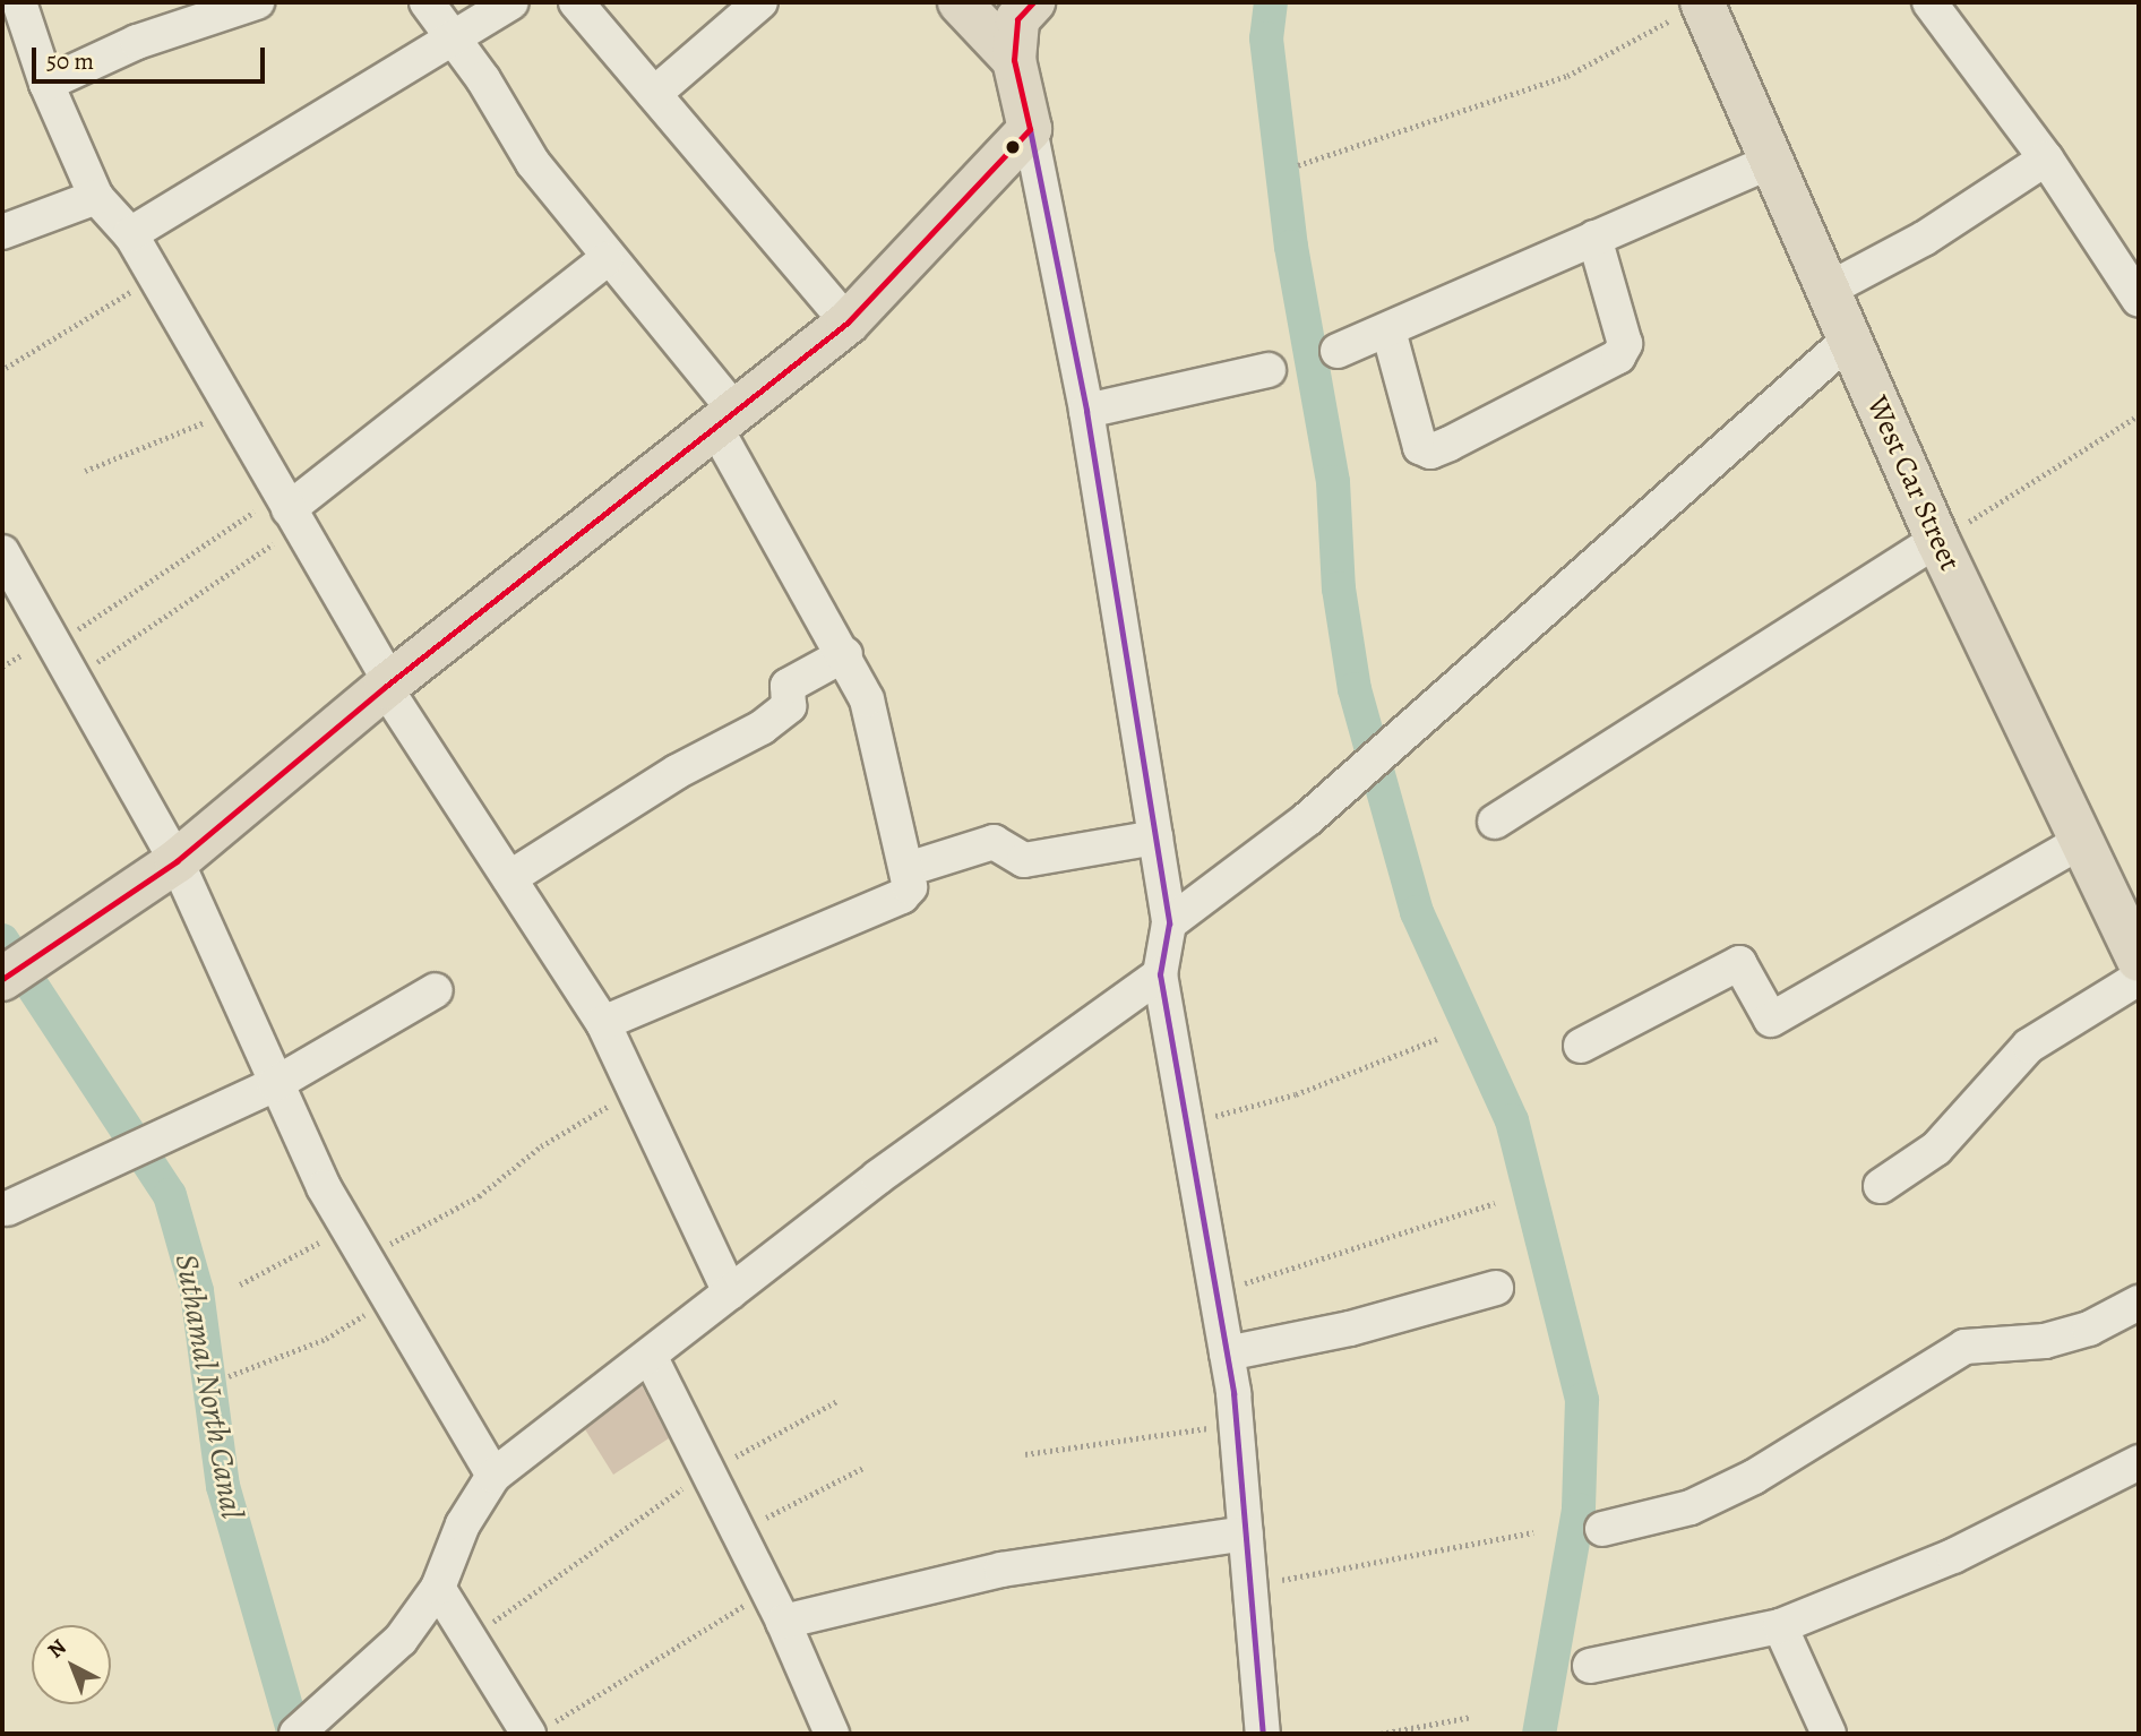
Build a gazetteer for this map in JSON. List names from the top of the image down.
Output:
{
  "streets": {
    "main road": ["West Car Street"]
  },
  "water": ["Suthamal North Canal"],
  "scale_bar": "50 m",
  "north": "top left"
}
